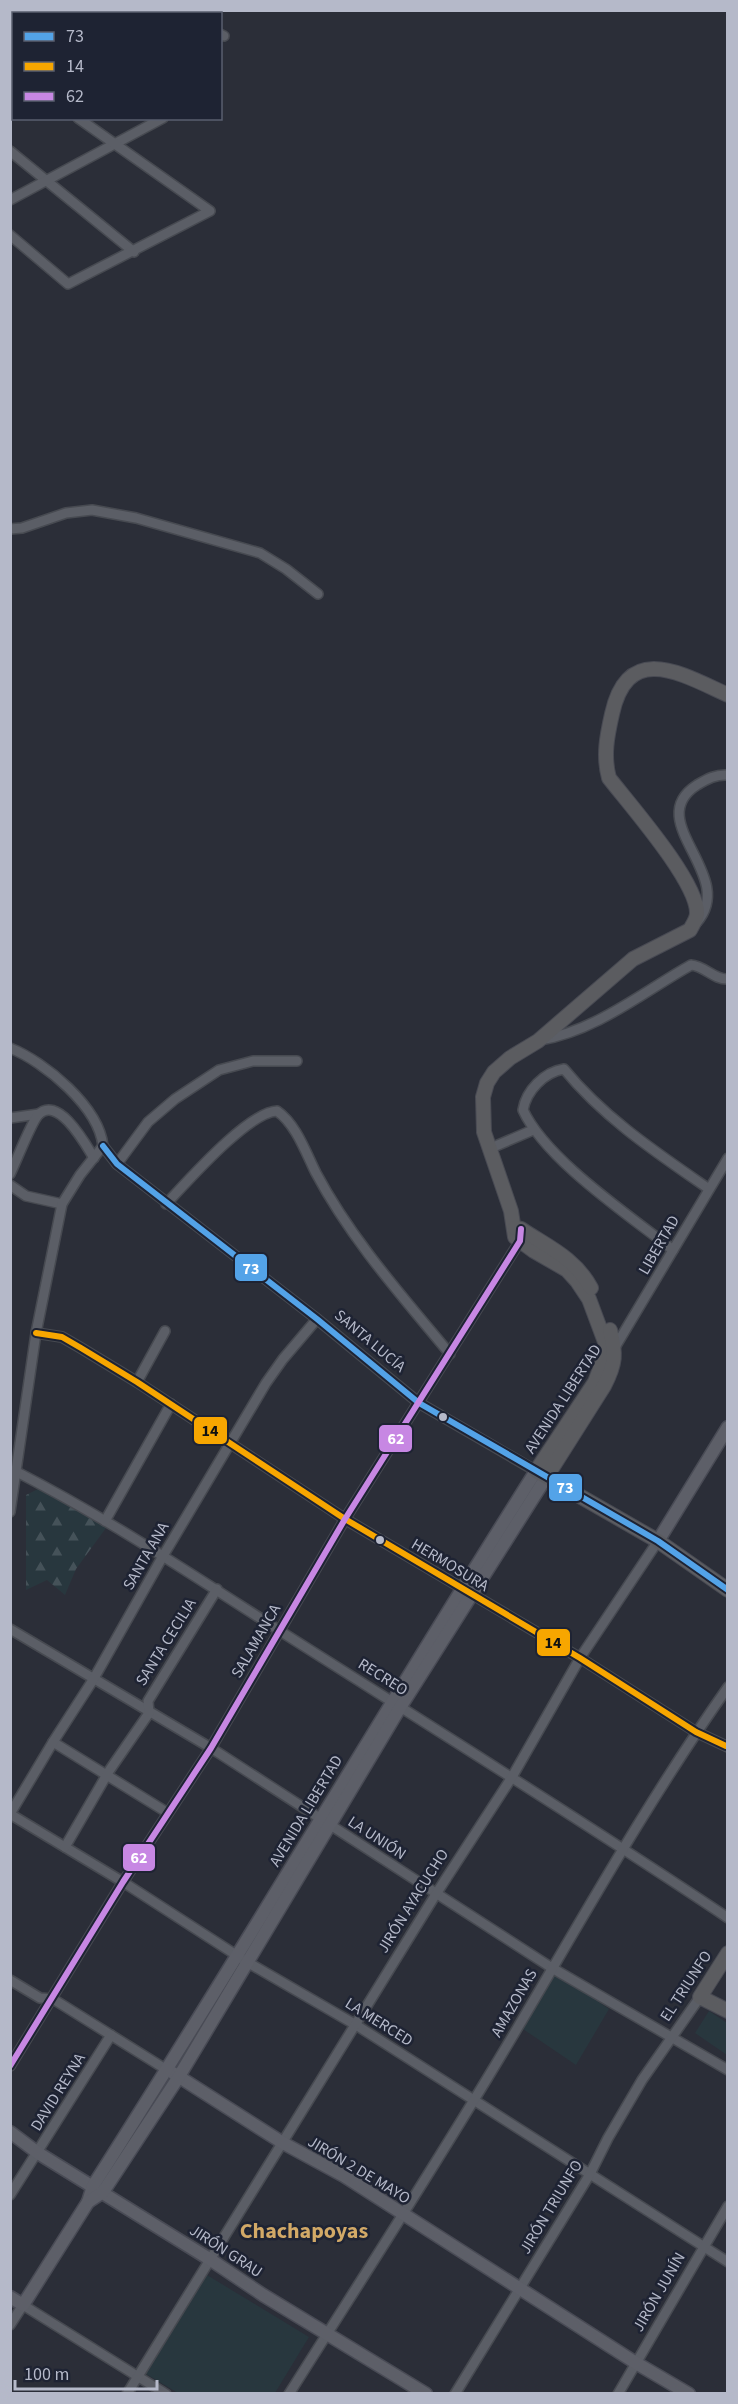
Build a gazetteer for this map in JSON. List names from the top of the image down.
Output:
{
  "streets": {
    "highway": ["SANTA LUCÍA", "AVENIDA LIBERTAD", "EL TRIUNFO"],
    "main road": ["JIRÓN AYACUCHO", "JIRÓN 2 DE MAYO", "JIRÓN GRAU"],
    "street": [
      "LIBERTAD",
      "SANTA ANA",
      "HERMOSURA",
      "SALAMANCA",
      "SANTA CECILIA",
      "RECREO",
      "LA UNIÓN",
      "AMAZONAS",
      "LA MERCED",
      "DAVID REYNA",
      "JIRÓN TRIUNFO",
      "JIRÓN JUNÍN"
    ]
  },
  "crossings": [
    ["LIBERTAD", "AVENIDA LIBERTAD"],
    ["SANTA LUCÍA", "AVENIDA LIBERTAD"],
    ["SANTA LUCÍA", "SANTA ANA"],
    ["SANTA LUCÍA", "SALAMANCA"],
    ["SANTA LUCÍA", "JIRÓN AYACUCHO"],
    ["AVENIDA LIBERTAD", "HERMOSURA"],
    ["AVENIDA LIBERTAD", "RECREO"],
    ["AVENIDA LIBERTAD", "LA UNIÓN"],
    ["AVENIDA LIBERTAD", "LA MERCED"],
    ["AVENIDA LIBERTAD", "JIRÓN 2 DE MAYO"],
    ["AVENIDA LIBERTAD", "JIRÓN GRAU"],
    ["SANTA ANA", "HERMOSURA"],
    ["SANTA ANA", "RECREO"],
    ["SANTA ANA", "LA UNIÓN"],
    ["SANTA ANA", "LA MERCED"],
    ["HERMOSURA", "SALAMANCA"],
    ["HERMOSURA", "JIRÓN AYACUCHO"],
    ["HERMOSURA", "AMAZONAS"],
    ["SALAMANCA", "RECREO"],
    ["SALAMANCA", "LA UNIÓN"],
    ["SALAMANCA", "LA MERCED"],
    ["SALAMANCA", "JIRÓN 2 DE MAYO"],
    ["SANTA CECILIA", "RECREO"],
    ["SANTA CECILIA", "LA UNIÓN"],
    ["SANTA CECILIA", "LA MERCED"],
    ["RECREO", "JIRÓN AYACUCHO"],
    ["RECREO", "AMAZONAS"],
    ["LA UNIÓN", "JIRÓN AYACUCHO"],
    ["LA UNIÓN", "EL TRIUNFO"],
    ["LA UNIÓN", "AMAZONAS"],
    ["LA UNIÓN", "JIRÓN TRIUNFO"],
    ["JIRÓN AYACUCHO", "LA MERCED"],
    ["JIRÓN AYACUCHO", "JIRÓN 2 DE MAYO"],
    ["JIRÓN AYACUCHO", "JIRÓN GRAU"],
    ["EL TRIUNFO", "JIRÓN TRIUNFO"],
    ["AMAZONAS", "LA MERCED"],
    ["AMAZONAS", "JIRÓN 2 DE MAYO"],
    ["AMAZONAS", "JIRÓN GRAU"],
    ["LA MERCED", "JIRÓN TRIUNFO"],
    ["LA MERCED", "JIRÓN JUNÍN"],
    ["DAVID REYNA", "JIRÓN 2 DE MAYO"],
    ["DAVID REYNA", "JIRÓN GRAU"],
    ["JIRÓN 2 DE MAYO", "JIRÓN TRIUNFO"],
    ["JIRÓN 2 DE MAYO", "JIRÓN JUNÍN"]
  ],
  "districts": ["Chachapoyas"],
  "lines": ["transit line 73", "transit line 62", "transit line 14"],
  "legend": ["73", "14", "62"],
  "scale_bar": "100 m"
}
